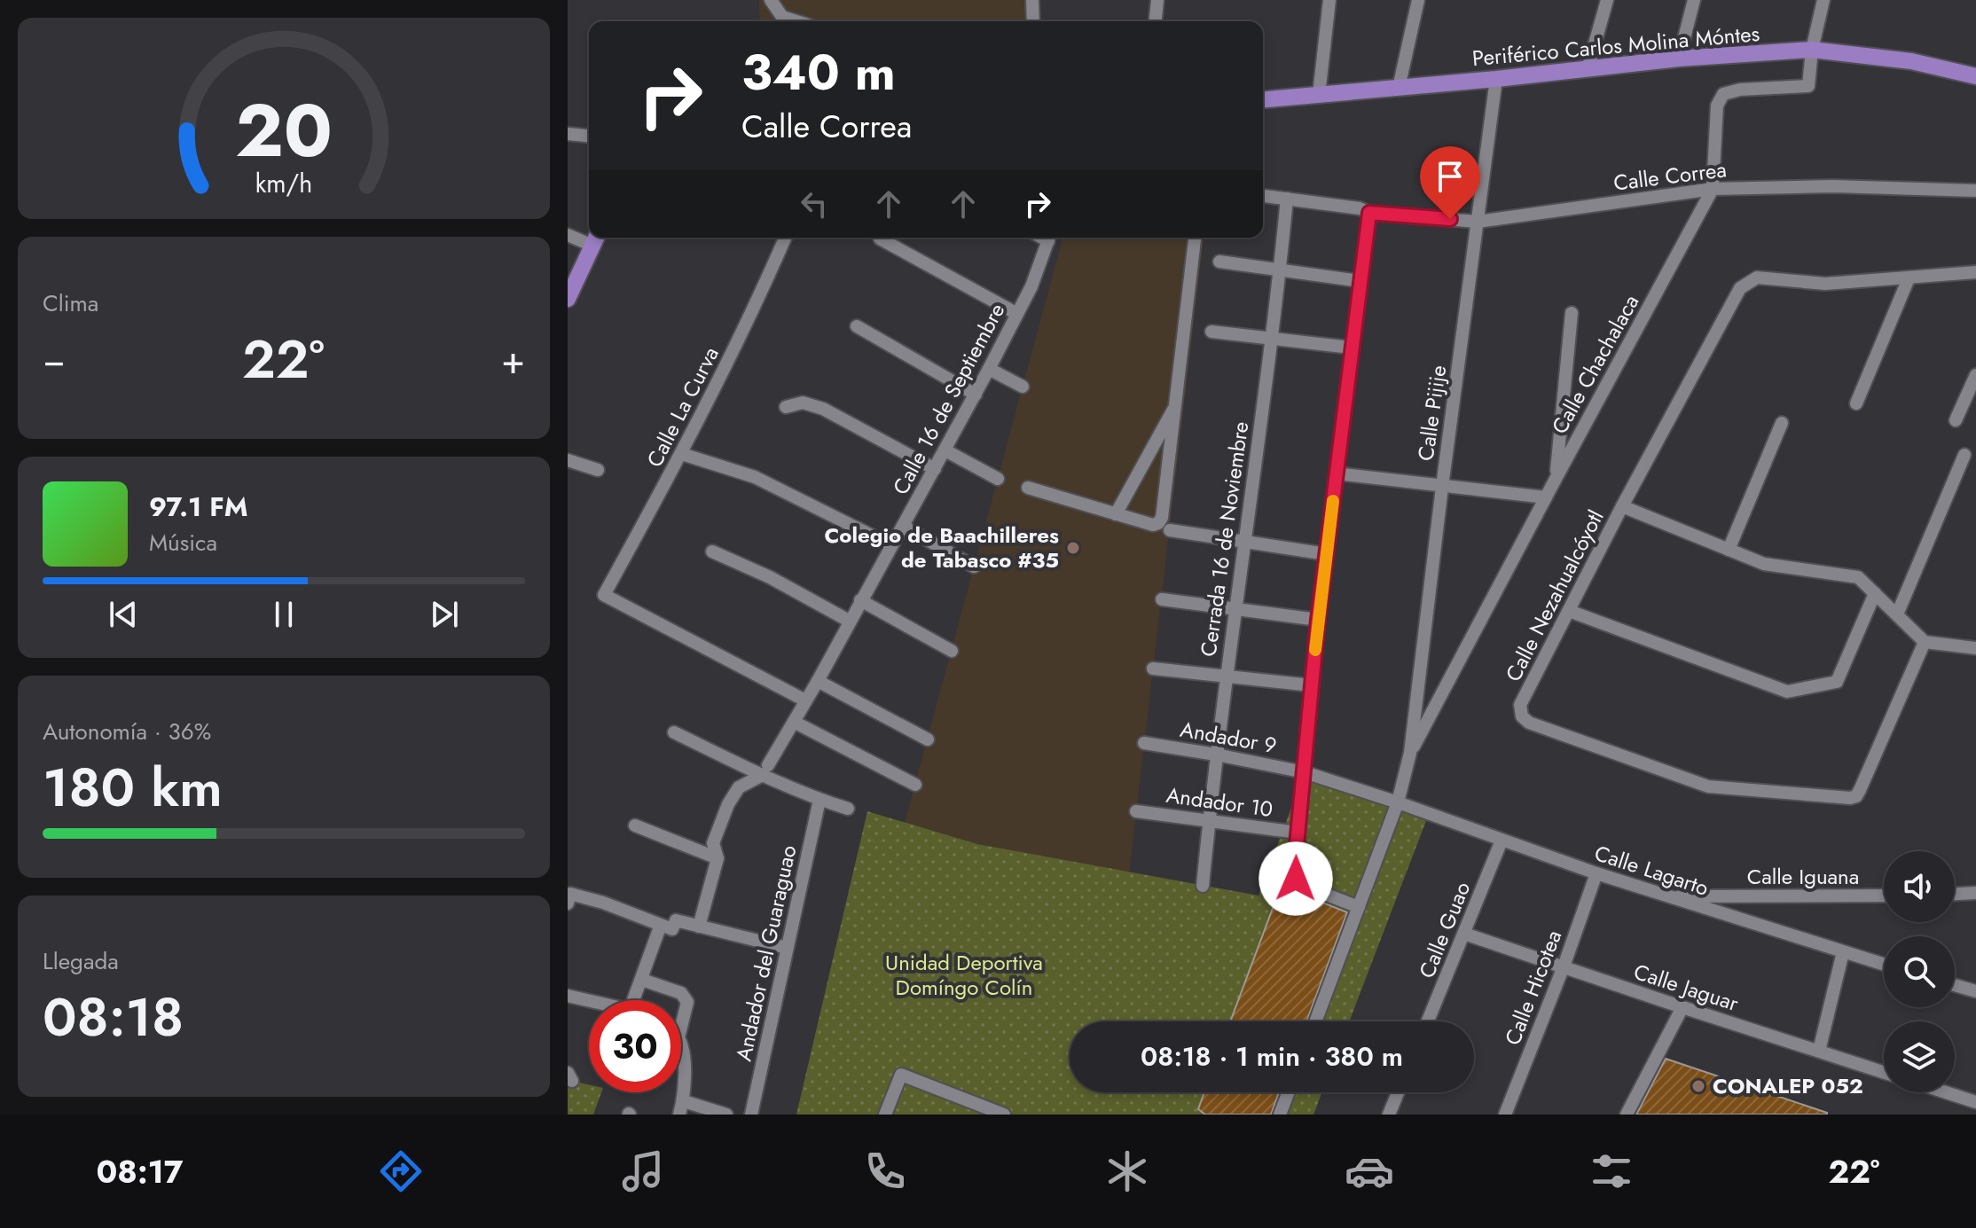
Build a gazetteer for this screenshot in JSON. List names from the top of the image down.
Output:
{
  "streets": {
    "main road": ["Periférico Carlos Molina Móntes"],
    "street": [
      "Calle Correa",
      "Calle Chachalaca",
      "Calle 16 de Septiembre",
      "Calle La Curva",
      "Calle Pijije",
      "Cerrada 16 de Noviembre",
      "Calle Nezahualcóyotl",
      "Andador 9",
      "Andador 10",
      "Calle Lagarto",
      "Calle Iguana",
      "Calle Guao",
      "Andador del Guaraguao",
      "Calle Hicotea",
      "Calle Jaguar"
    ]
  },
  "crossings": [
    ["Periférico Carlos Molina Móntes", "Calle Chachalaca"],
    ["Periférico Carlos Molina Móntes", "Calle Pijije"],
    ["Calle Correa", "Calle Chachalaca"],
    ["Calle Correa", "Calle Pijije"],
    ["Calle Correa", "Cerrada 16 de Noviembre"],
    ["Calle Chachalaca", "Calle Pijije"],
    ["Calle 16 de Septiembre", "Calle La Curva"],
    ["Cerrada 16 de Noviembre", "Andador 9"],
    ["Cerrada 16 de Noviembre", "Andador 10"],
    ["Andador 9", "Calle Lagarto"],
    ["Calle Lagarto", "Calle Iguana"],
    ["Calle Lagarto", "Calle Guao"],
    ["Calle Lagarto", "Calle Hicotea"],
    ["Calle Guao", "Calle Jaguar"],
    ["Calle Hicotea", "Calle Jaguar"]
  ],
  "parks": ["Unidad Deportiva Domíngo Colín"],
  "places": ["Colegio de Baachilleres de Tabasco #35", "CONALEP 052"],
  "page": {
    "turn": ["340 m", "Calle Correa"],
    "tile": [
      "Clima",
      ["Autonomía · 36%", "180 km"],
      ["Llegada", "08:18"]
    ],
    "heat": ["−", "22°", "+"],
    "song": ["97.1 FM", "Música"],
    "limit": "30",
    "trip": "08:18 · 1 min · 380 m",
    "tabs": ["08:17", "22°"],
    "gauge": ["20", "km/h"]
  }
}
